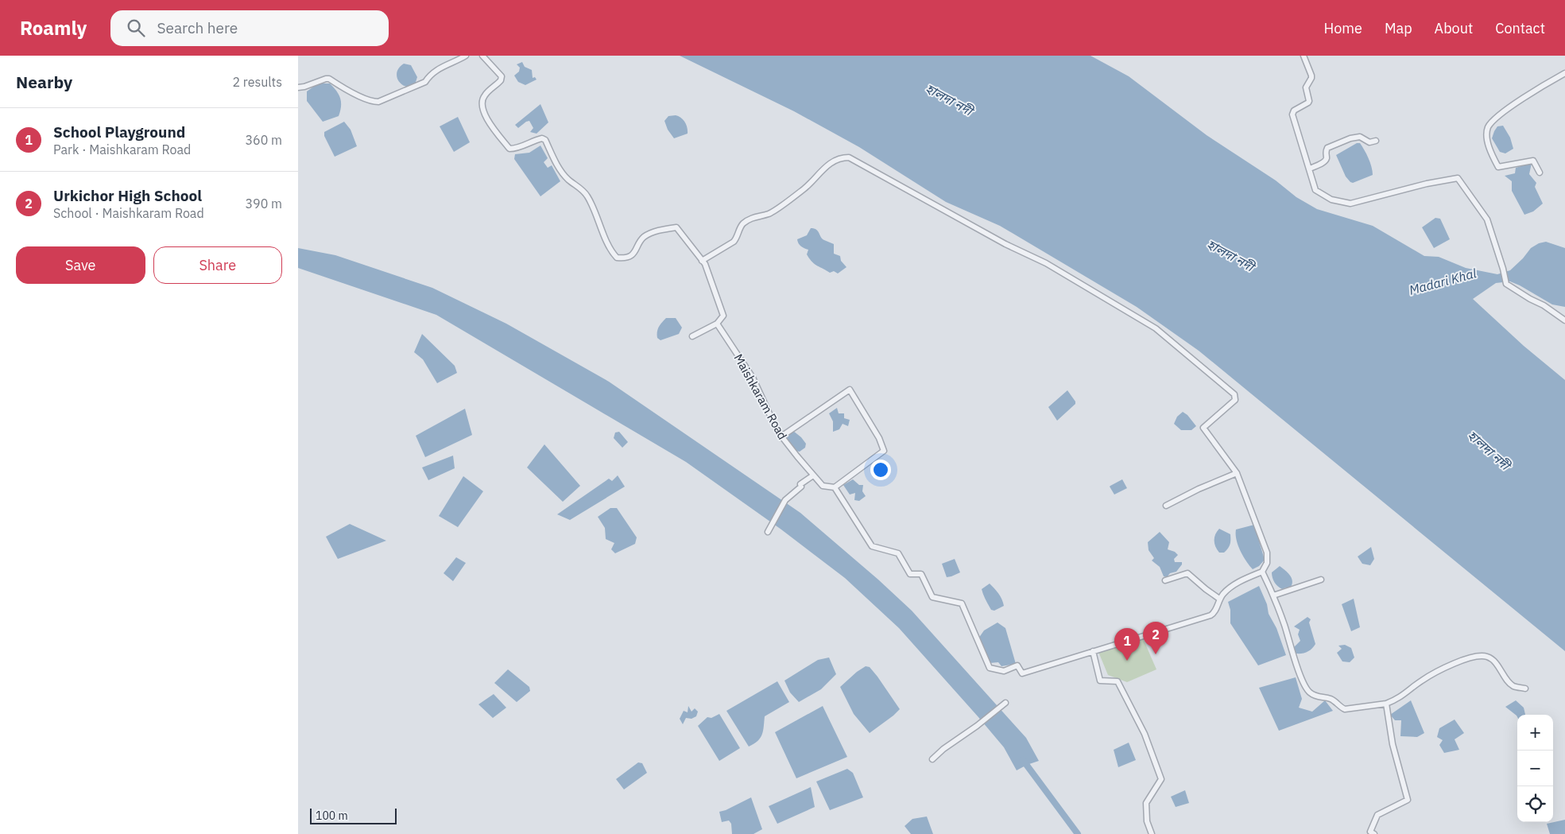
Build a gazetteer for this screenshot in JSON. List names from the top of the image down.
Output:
{
  "streets": {
    "street": ["Maishkaram Road"]
  },
  "water": ["হালদা নদী", "Madari Khal"],
  "scale_bar": "100 m",
  "page": {
    "header": "Roamly",
    "search": "Search here",
    "nav": [
      "Home",
      "Map",
      "About",
      "Contact"
    ],
    "heading": ["Nearby", "2 results"],
    "list": [
      {
        "mark": "1",
        "name": "School Playground",
        "note": "Park · Maishkaram Road",
        "value": "360 m"
      },
      {
        "mark": "2",
        "name": "Urkichor High School",
        "note": "School · Maishkaram Road",
        "value": "390 m"
      }
    ],
    "buttons": ["Save", "Share"],
    "pins": ["2", "1"],
    "map_buttons": ["+", "−"],
    "scale": "100 m"
  }
}
